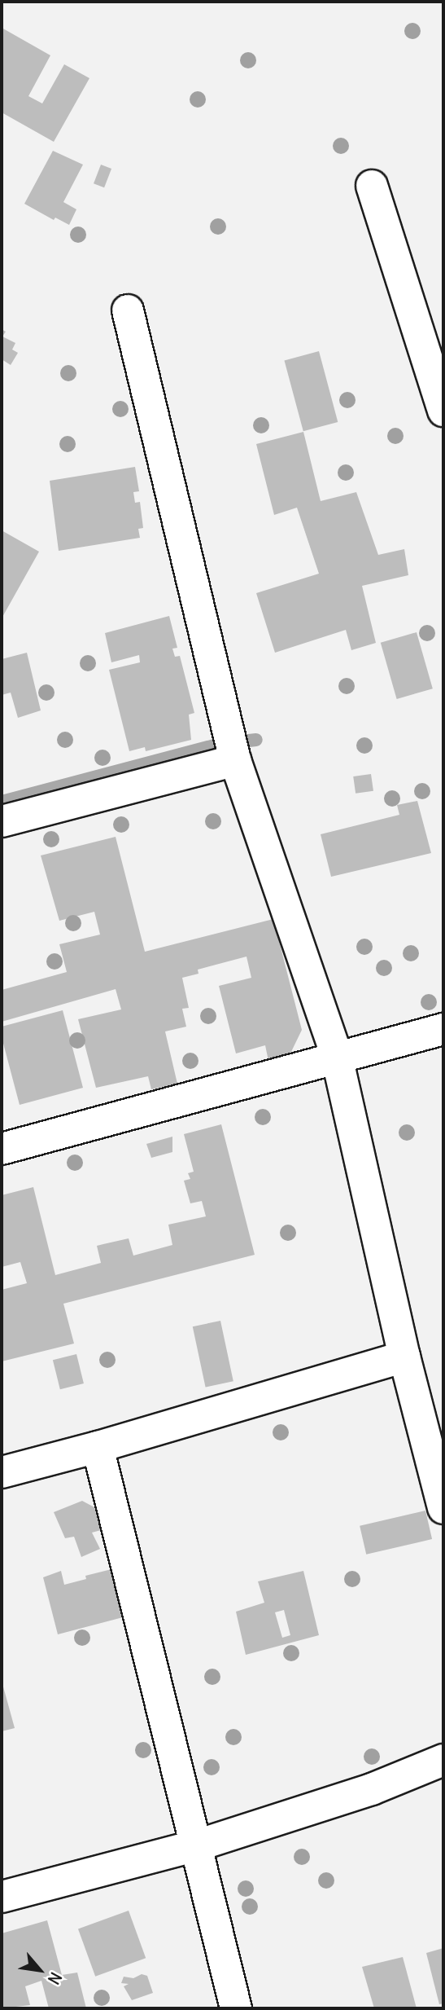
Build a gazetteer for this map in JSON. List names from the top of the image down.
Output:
{
  "north": "bottom right"
}
